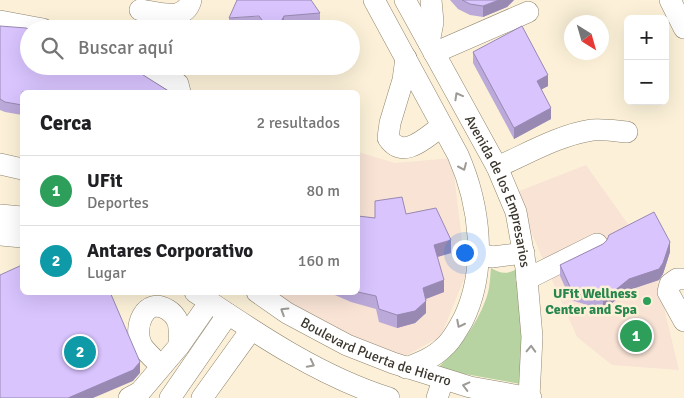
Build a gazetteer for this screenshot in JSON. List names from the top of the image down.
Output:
{
  "streets": {
    "street": ["Avenida de los Empresarios", "Boulevard Puerta de Hierro"]
  },
  "crossings": [
    ["Avenida de los Empresarios", "Boulevard Puerta de Hierro"]
  ],
  "places": ["UFit Wellness Center and Spa"],
  "north": "bottom right",
  "page": {
    "map_buttons": ["+", "−"],
    "search": "Buscar aquí",
    "heading": ["Cerca", "2 resultados"],
    "list": [
      {
        "mark": "1",
        "name": "UFit",
        "note": "Deportes",
        "value": "80 m"
      },
      {
        "mark": "2",
        "name": "Antares Corporativo",
        "note": "Lugar",
        "value": "160 m"
      }
    ],
    "pins": ["1", "2"]
  }
}
